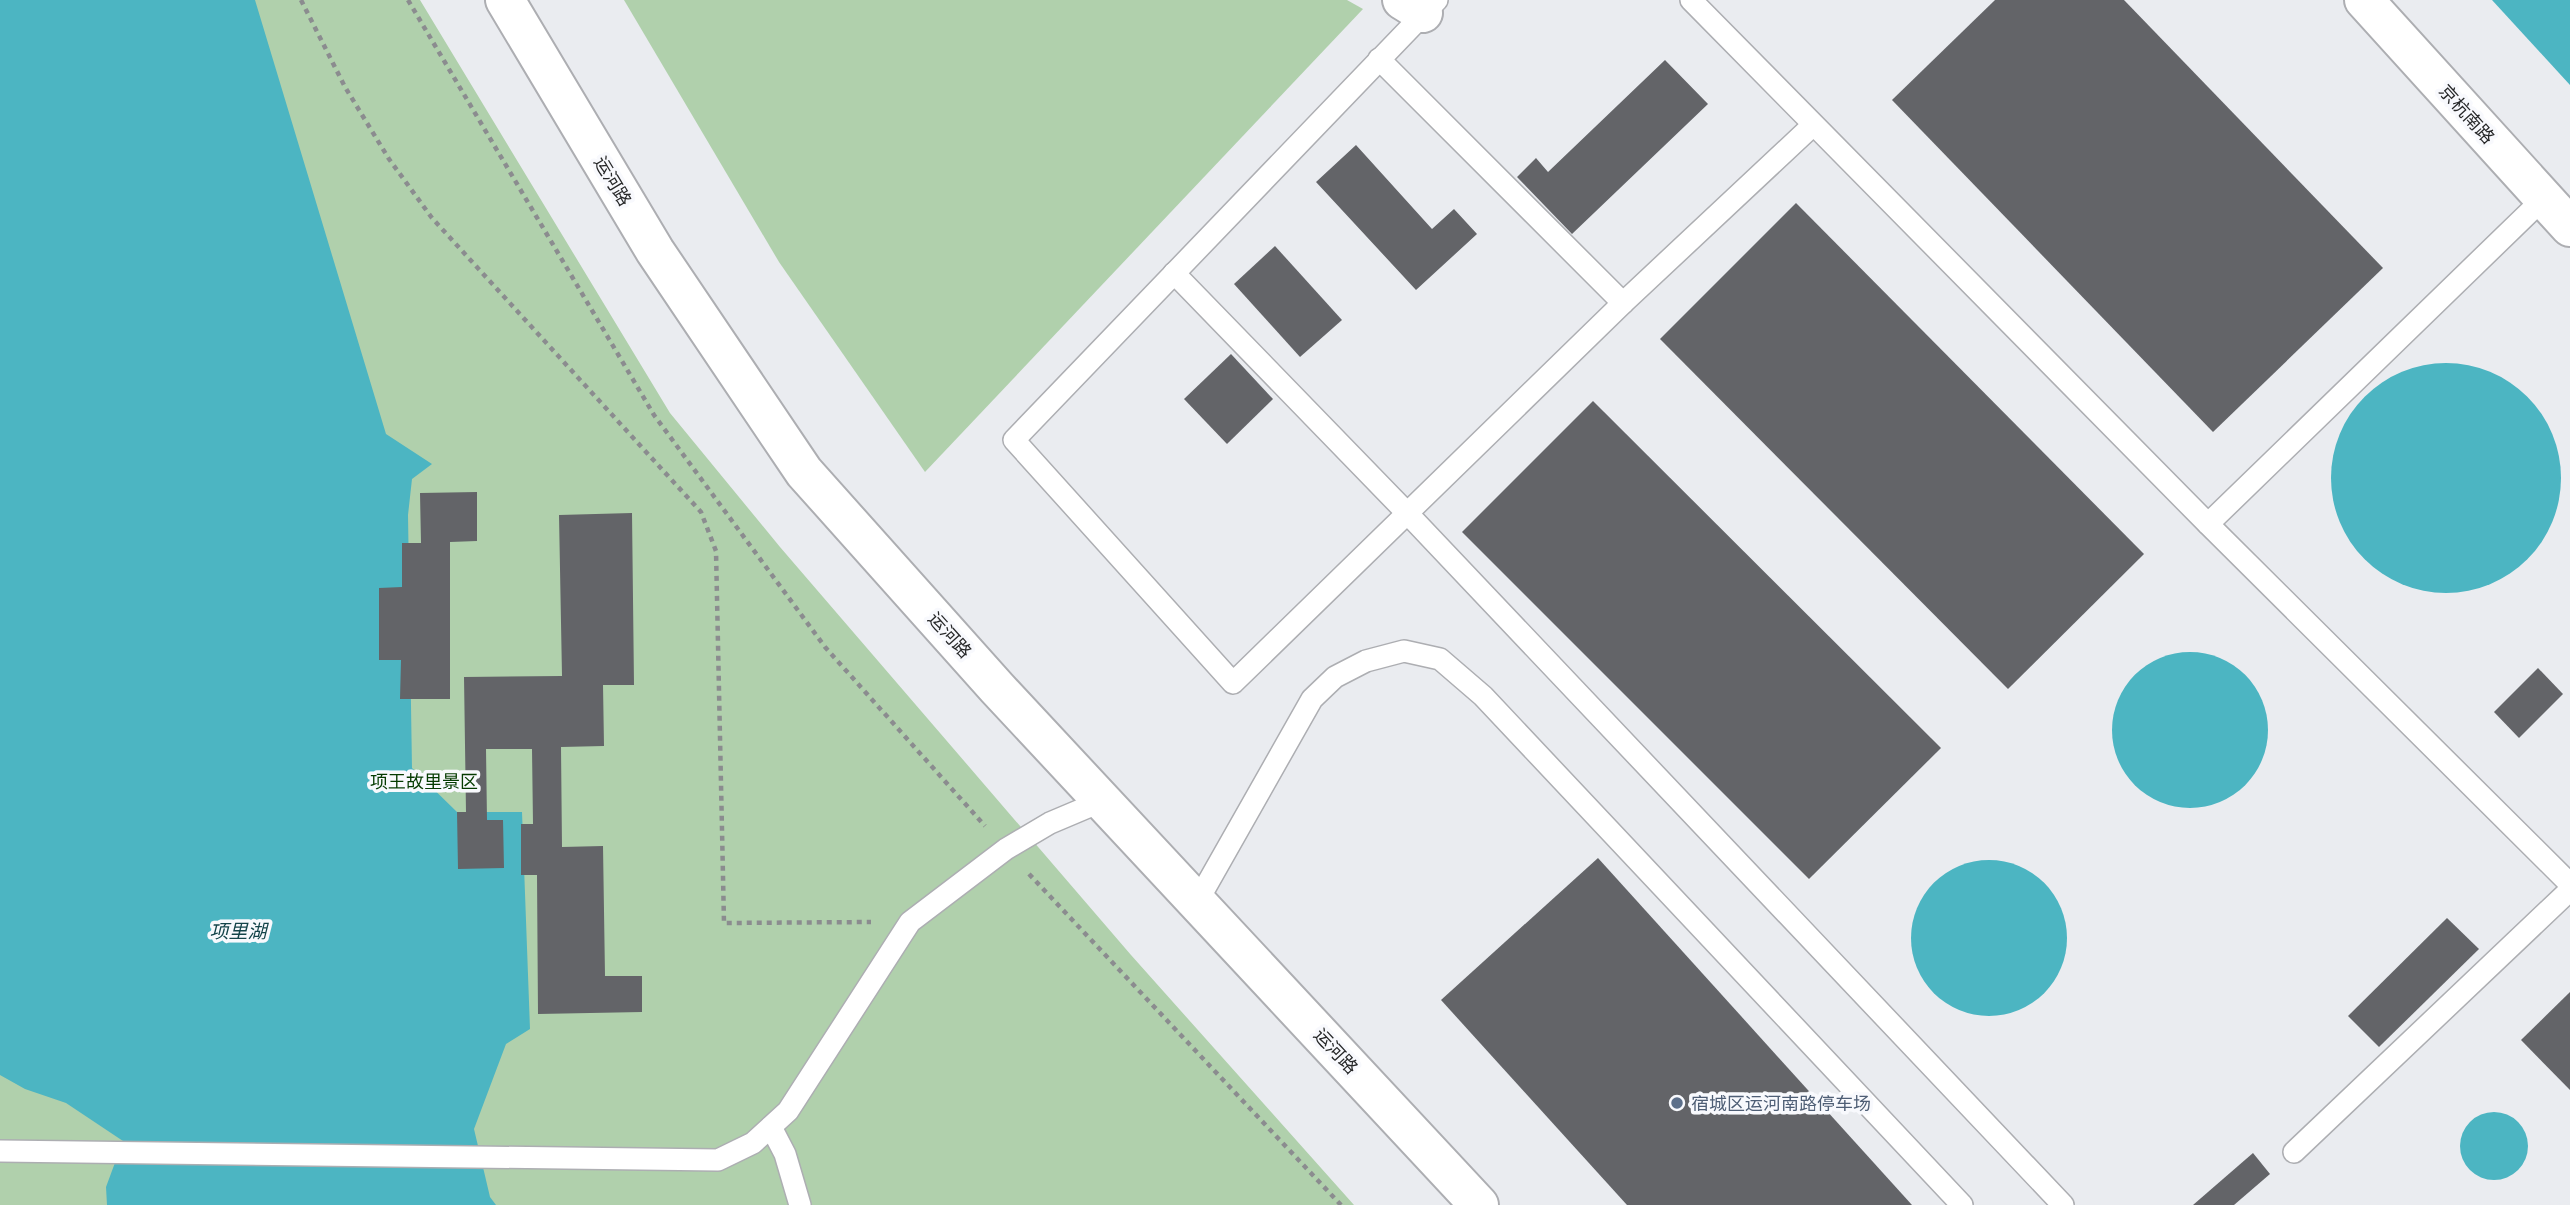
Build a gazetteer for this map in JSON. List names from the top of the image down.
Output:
{
  "streets": {
    "street": ["京杭南路", "运河路"]
  },
  "water": ["项里湖"],
  "parks": ["项王故里景区"],
  "places": ["宿城区运河南路停车场"]
}
